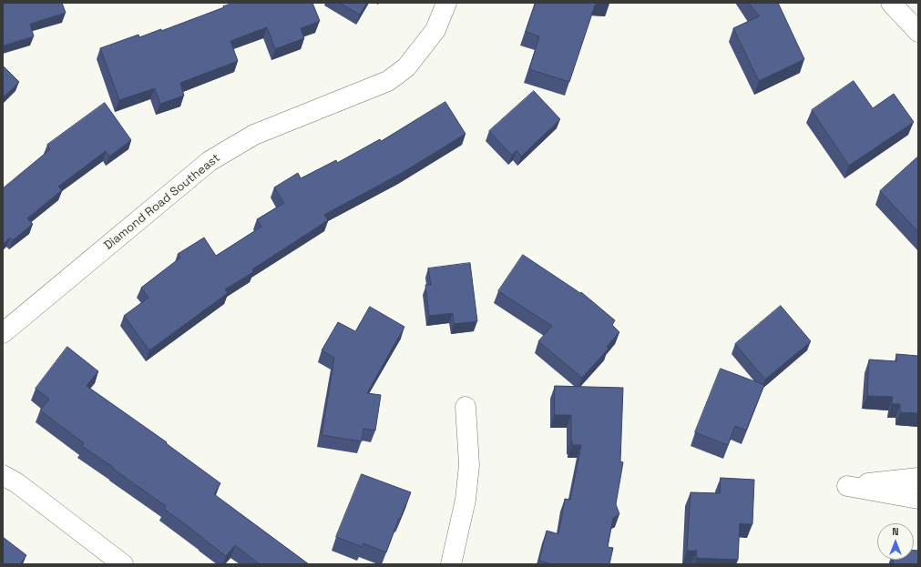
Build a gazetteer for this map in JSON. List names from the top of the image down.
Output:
{
  "streets": {
    "street": ["Diamond Road Southeast"]
  },
  "north": "top"
}
